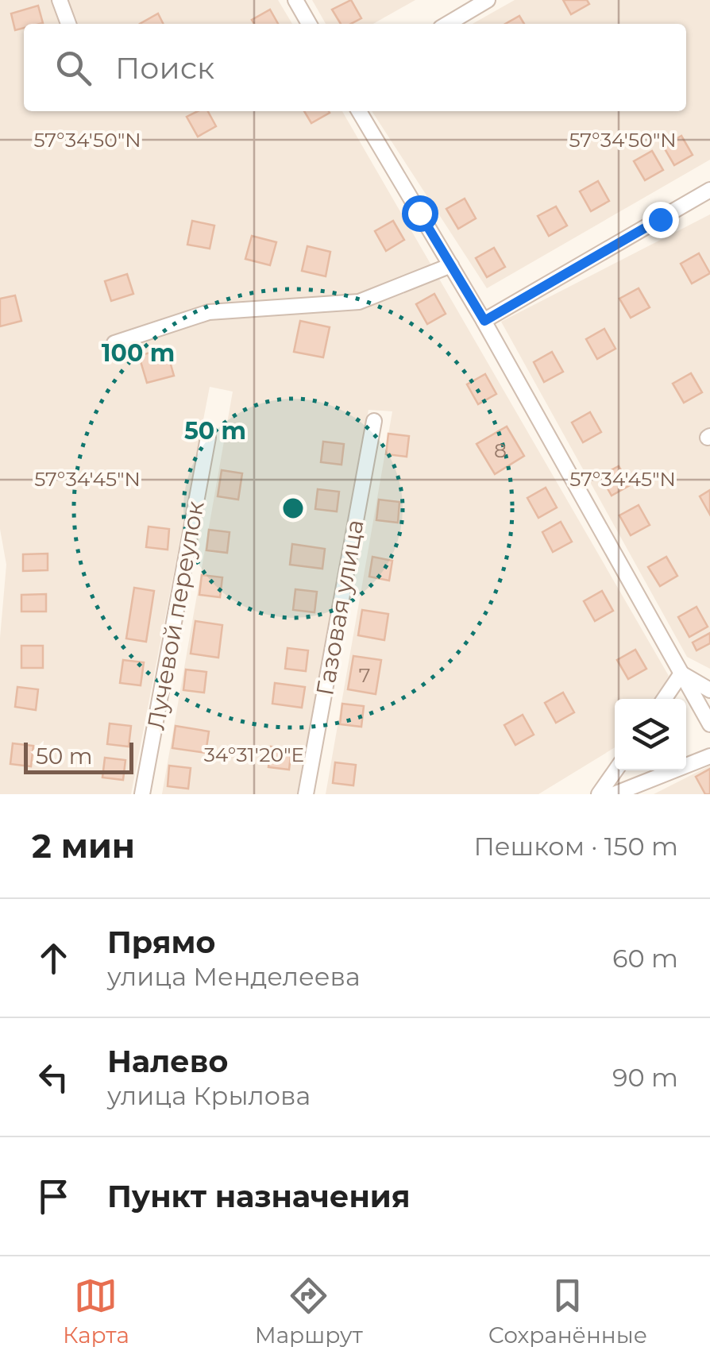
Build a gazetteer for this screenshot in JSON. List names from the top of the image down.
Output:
{
  "streets": {
    "street": ["Газовая улица", "Лучевой переулок"]
  },
  "house_numbers": ["8", "7"],
  "scale_bar": "50 m",
  "page": {
    "search": "Поиск",
    "scale": "50 m",
    "heading": ["2 мин", "Пешком · 150 m"],
    "list": [
      ["Прямо", "улица Менделеева", "60 m"],
      ["Налево", "улица Крылова", "90 m"],
      "Пункт назначения"
    ],
    "nav": ["Карта", "Маршрут", "Сохранённые"]
  },
  "coordinates": ["57°34'50\"N", "57°34'45\"N", "34°31'20\"E"],
  "rings": ["100 m", "50 m"]
}
